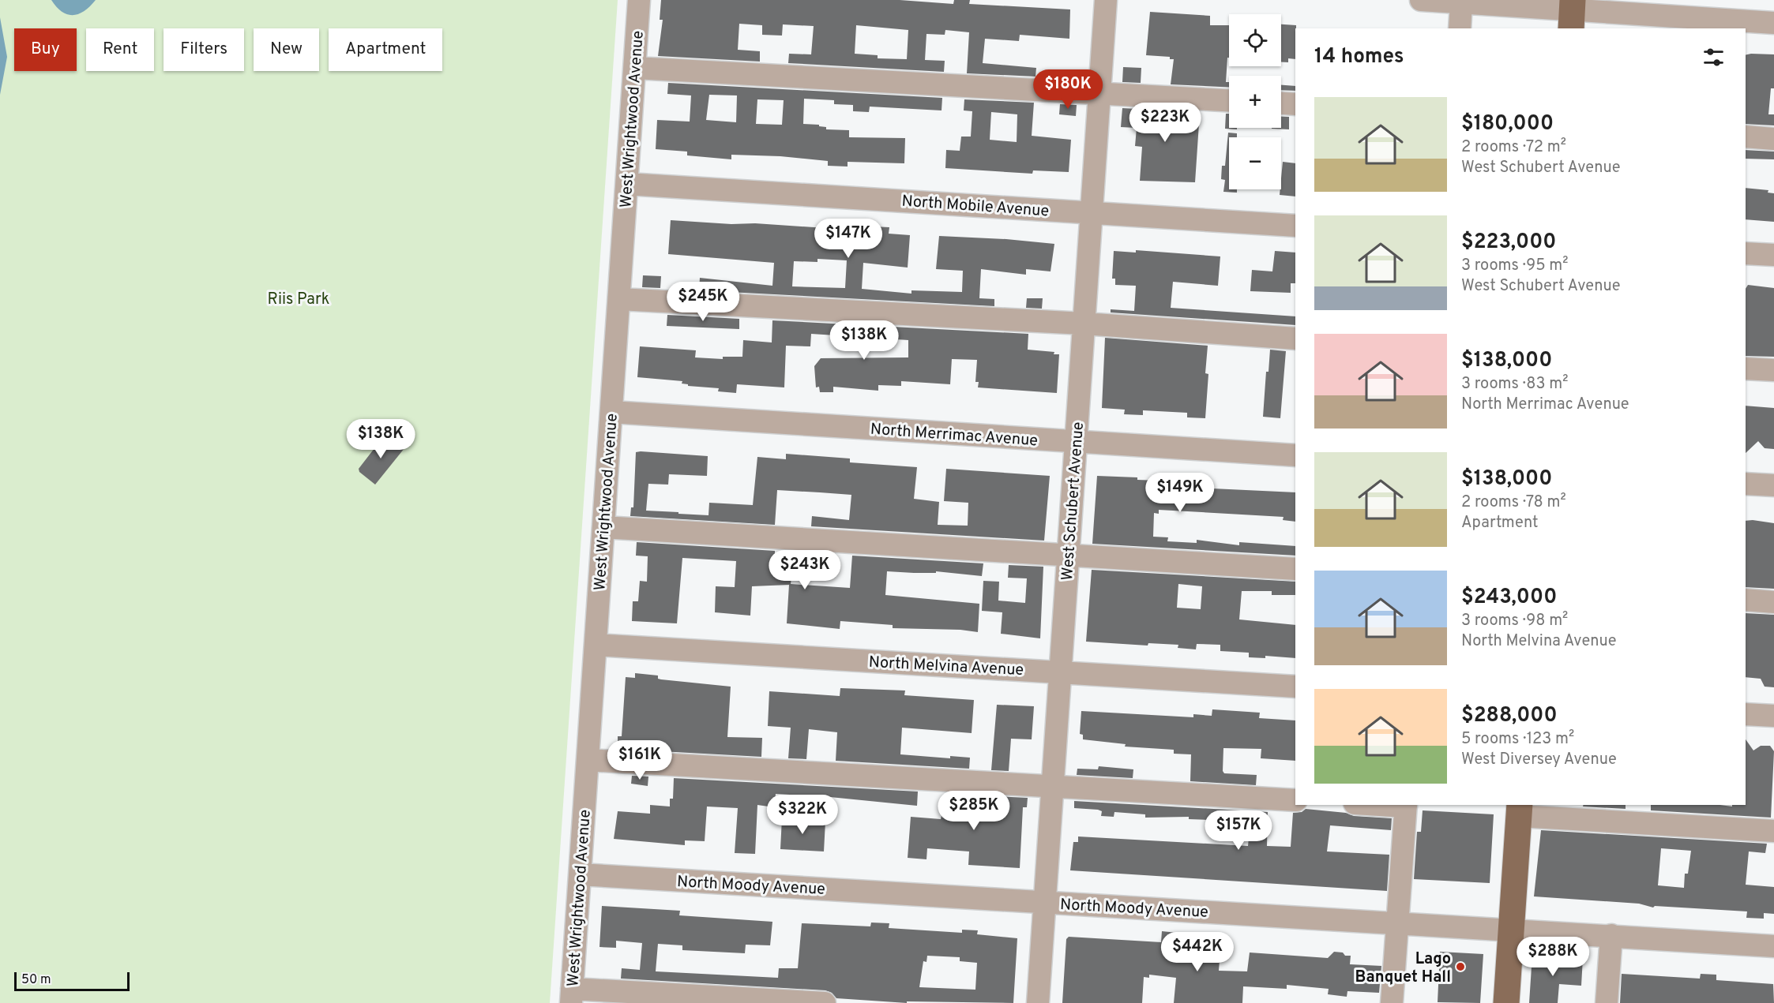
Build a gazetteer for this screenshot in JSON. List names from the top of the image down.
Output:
{
  "streets": {
    "street": [
      "West Wrightwood Avenue",
      "North Mobile Avenue",
      "North Merrimac Avenue",
      "West Schubert Avenue",
      "North Melvina Avenue",
      "North Moody Avenue"
    ]
  },
  "crossings": [
    ["West Wrightwood Avenue", "North Mobile Avenue"],
    ["West Wrightwood Avenue", "North Merrimac Avenue"],
    ["West Wrightwood Avenue", "North Melvina Avenue"],
    ["West Wrightwood Avenue", "North Moody Avenue"],
    ["North Mobile Avenue", "West Schubert Avenue"],
    ["North Merrimac Avenue", "West Schubert Avenue"],
    ["West Schubert Avenue", "North Melvina Avenue"],
    ["West Schubert Avenue", "North Moody Avenue"]
  ],
  "parks": ["Riis Park"],
  "places": ["Lago Banquet Hall"],
  "scale_bar": "50 m",
  "page": {
    "map_buttons": ["+", "−"],
    "chip": [
      "Buy",
      "Rent",
      "Filters",
      "New",
      "Apartment"
    ],
    "heading": "14 homes",
    "price": [
      "$180K",
      "$223K",
      "$147K",
      "$245K",
      "$138K",
      "$138K",
      "$149K",
      "$243K",
      "$161K",
      "$285K",
      "$322K",
      "$157K",
      "$442K",
      "$288K"
    ],
    "list": [
      {
        "name": "$180,000",
        "note": "2 rooms · 72 m² · West Schubert Avenue"
      },
      {
        "name": "$223,000",
        "note": "3 rooms · 95 m² · West Schubert Avenue"
      },
      {
        "name": "$138,000",
        "note": "3 rooms · 83 m² · North Merrimac Avenue"
      },
      {
        "name": "$138,000",
        "note": "2 rooms · 78 m² · Apartment"
      },
      {
        "name": "$243,000",
        "note": "3 rooms · 98 m² · North Melvina Avenue"
      },
      {
        "name": "$288,000",
        "note": "5 rooms · 123 m² · West Diversey Avenue"
      }
    ],
    "scale": "50 m"
  }
}
